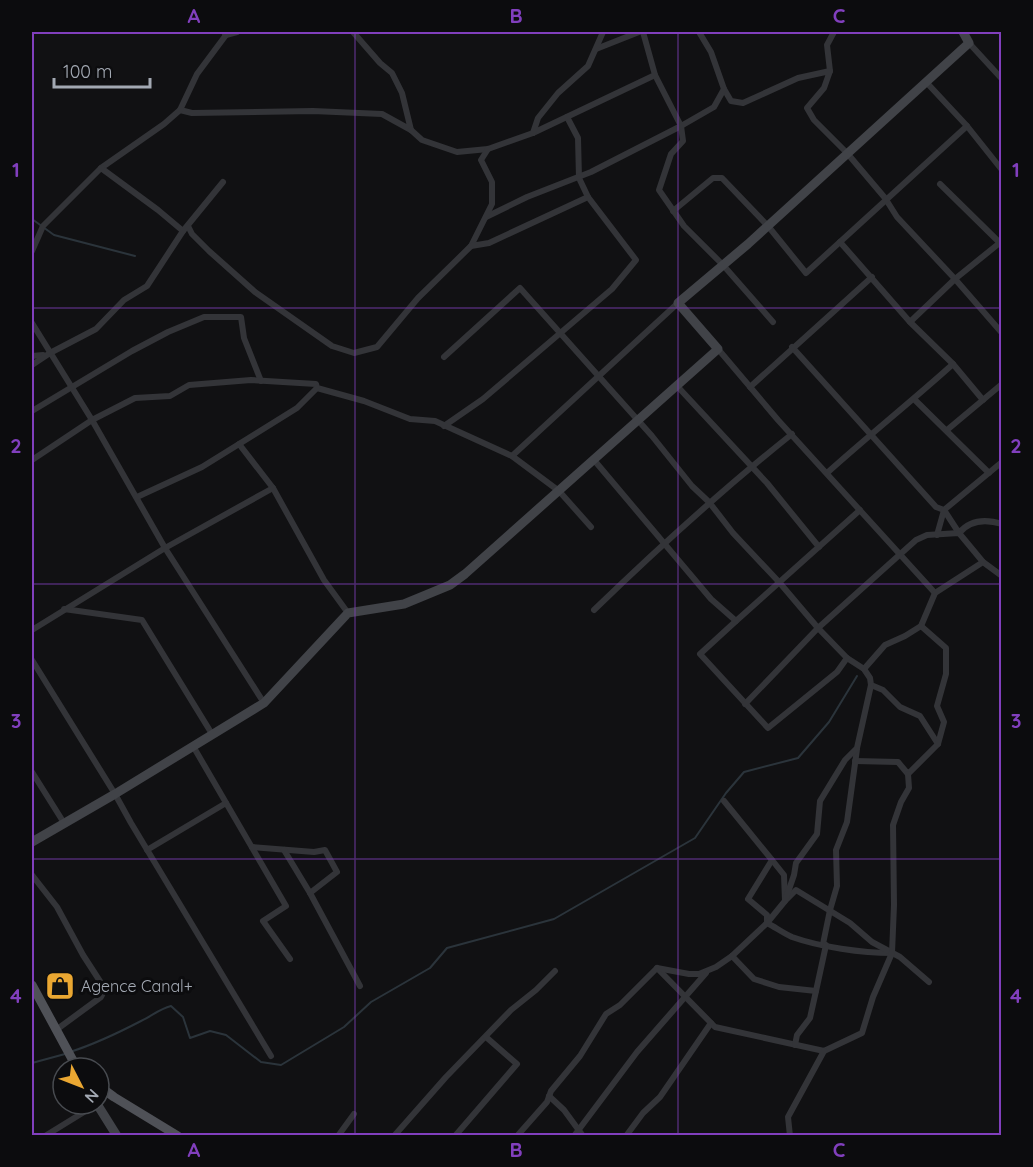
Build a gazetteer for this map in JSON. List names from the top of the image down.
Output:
{
  "places": {
    "shop": ["Agence Canal+"]
  },
  "scale_bar": "100 m",
  "north": "bottom right",
  "grid": {
    "columns": ["A", "B", "C"],
    "rows": [
      "1",
      "2",
      "3",
      "4"
    ]
  }
}
